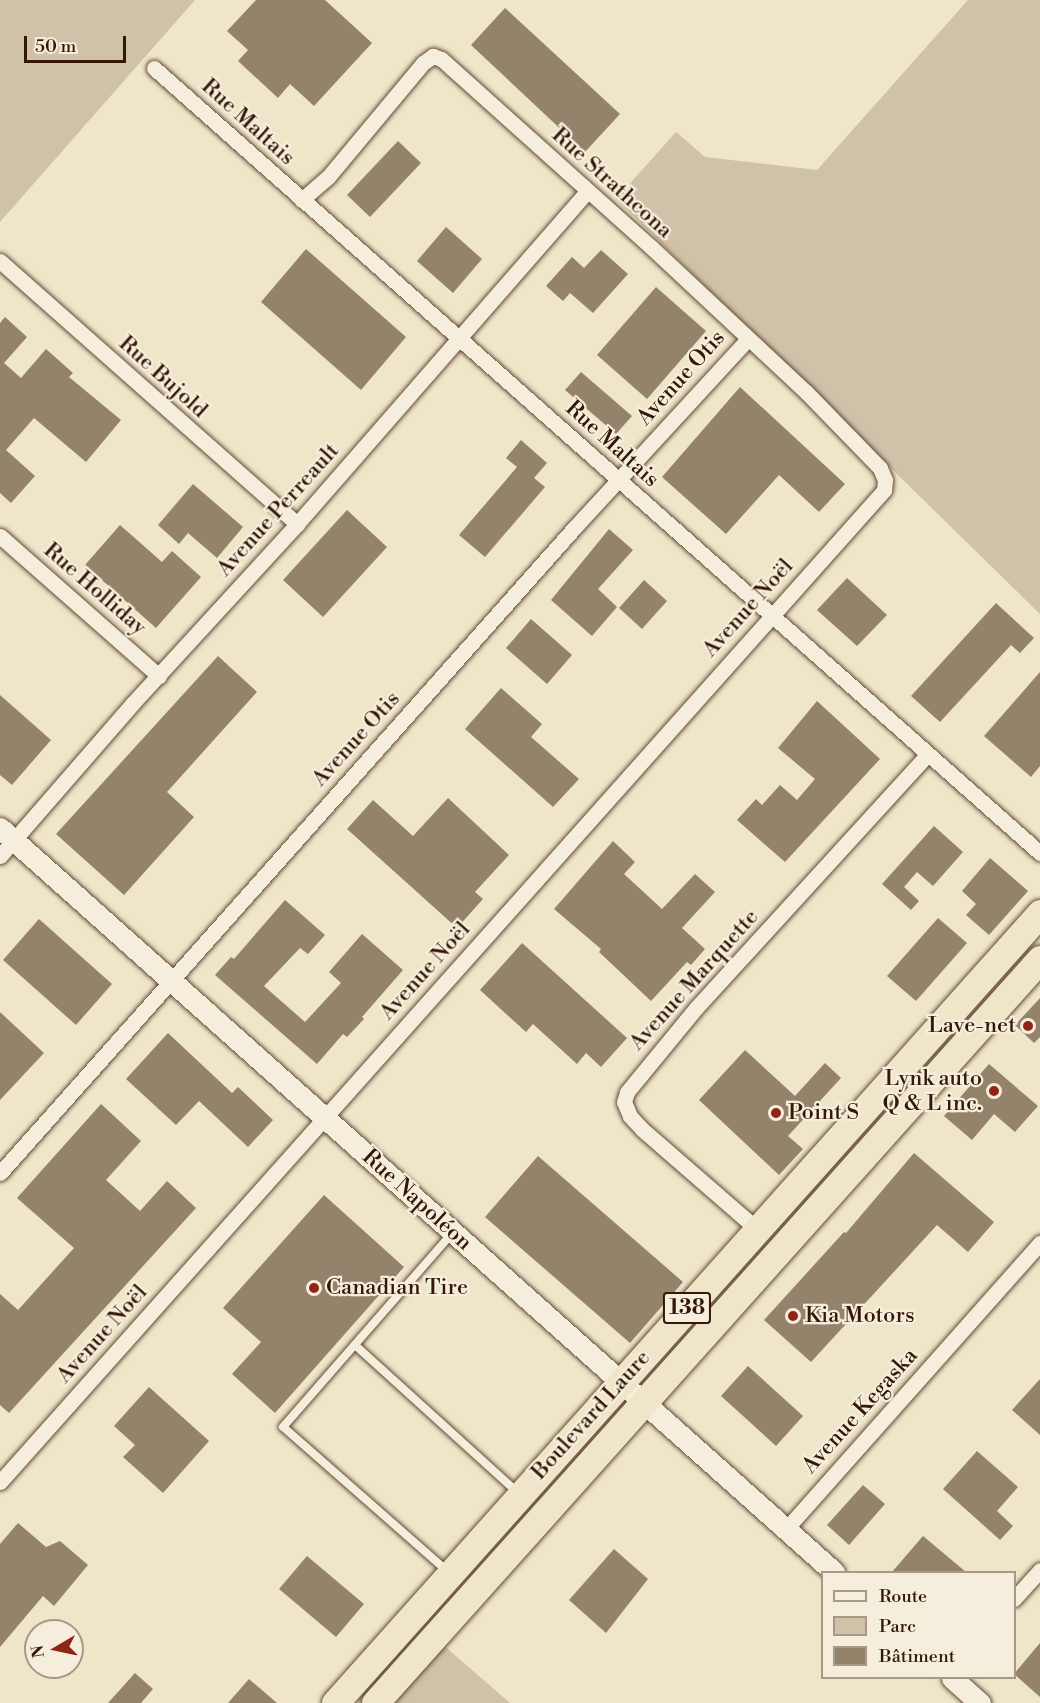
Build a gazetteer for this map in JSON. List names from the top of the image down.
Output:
{
  "streets": {
    "highway": ["138", "Boulevard Laure"],
    "street": [
      "Rue Maltais",
      "Rue Strathcona",
      "Rue Bujold",
      "Avenue Otis",
      "Avenue Perreault",
      "Rue Holliday",
      "Avenue Noël",
      "Avenue Marquette",
      "Rue Napoléon",
      "Avenue Kegaska"
    ]
  },
  "crossings": [
    ["Rue Maltais", "Rue Strathcona"],
    ["Rue Maltais", "Avenue Otis"],
    ["Rue Maltais", "Avenue Perreault"],
    ["Rue Maltais", "Avenue Noël"],
    ["Rue Maltais", "Avenue Marquette"],
    ["Rue Strathcona", "Avenue Otis"],
    ["Rue Strathcona", "Avenue Perreault"],
    ["Rue Strathcona", "Avenue Noël"],
    ["Rue Bujold", "Avenue Perreault"],
    ["Avenue Otis", "Rue Napoléon"],
    ["Avenue Perreault", "Rue Holliday"],
    ["Avenue Perreault", "Rue Napoléon"],
    ["Avenue Noël", "Rue Napoléon"],
    ["Avenue Marquette", "Boulevard Laure"],
    ["Rue Napoléon", "Avenue Kegaska"],
    ["Rue Napoléon", "Boulevard Laure"]
  ],
  "places": [
    "Lave-net",
    "Lynk auto Q & L inc.",
    "Point S",
    "Canadian Tire",
    "Kia Motors"
  ],
  "legend": ["Route", "Parc", "Bâtiment"],
  "scale_bar": "50 m",
  "north": "left"
}
